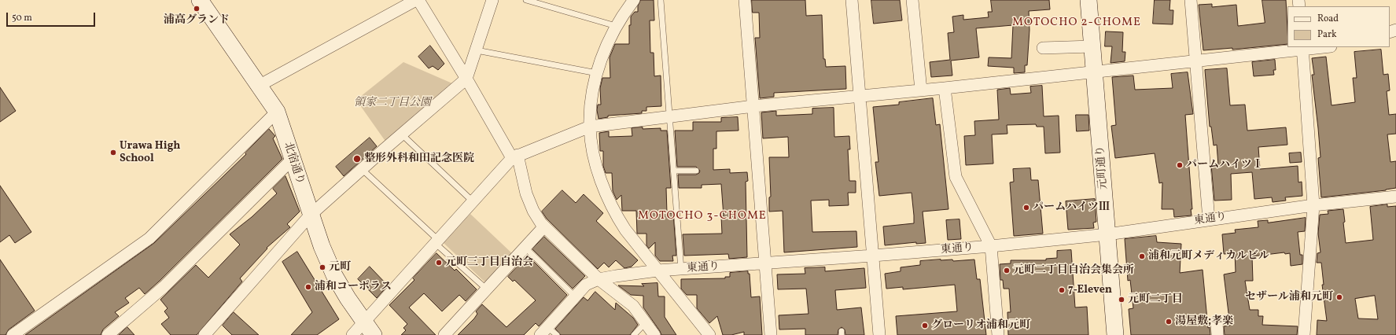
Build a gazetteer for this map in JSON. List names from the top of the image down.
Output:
{
  "streets": {
    "street": ["北宿通り", "元町通り", "東通り"]
  },
  "crossings": [
    ["元町通り", "東通り"]
  ],
  "districts": ["MOTOCHO 2-CHOME", "MOTOCHO 3-CHOME"],
  "parks": ["領家二丁目公園"],
  "places": [
    "浦高グランド",
    "Urawa High School",
    "整形外科和田記念医院",
    "パームハイツⅠ",
    "パームハイツⅢ",
    "浦和元町メディカルビル",
    "元町三丁目自治会",
    "元町",
    "元町二丁目自治会集会所",
    "浦和コーポラス",
    "7-Eleven",
    "セザール浦和元町",
    "元町二丁目",
    "湯屋敷;孝楽",
    "グローリオ浦和元町"
  ],
  "legend": ["Road", "Park"],
  "scale_bar": "50 m"
}
